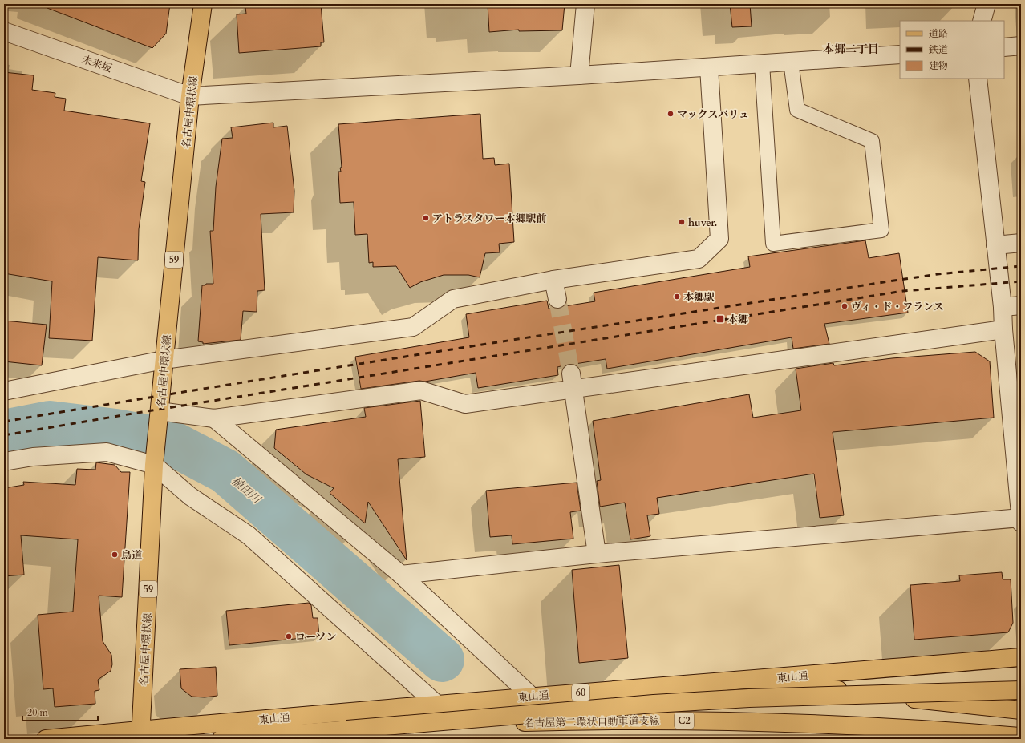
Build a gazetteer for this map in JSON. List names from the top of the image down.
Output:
{
  "streets": {
    "main road": [
      "名古屋中環状線",
      "59",
      "東山通",
      "60",
      "C2",
      "名古屋第二環状自動車道支線"
    ],
    "street": ["未来坂"]
  },
  "crossings": [
    ["未来坂", "名古屋中環状線"],
    ["名古屋中環状線", "東山通"]
  ],
  "districts": ["本郷二丁目"],
  "water": ["植田川"],
  "places": {
    "other": [
      "マックスバリュ",
      "アトラスタワー本郷駅前",
      "huver.",
      "本郷駅",
      "ヴィ・ド・フランス",
      "鳥道",
      "ローソン"
    ],
    "transit": ["本郷"]
  },
  "legend": ["道路", "鉄道", "建物"],
  "scale_bar": "20 m"
}
